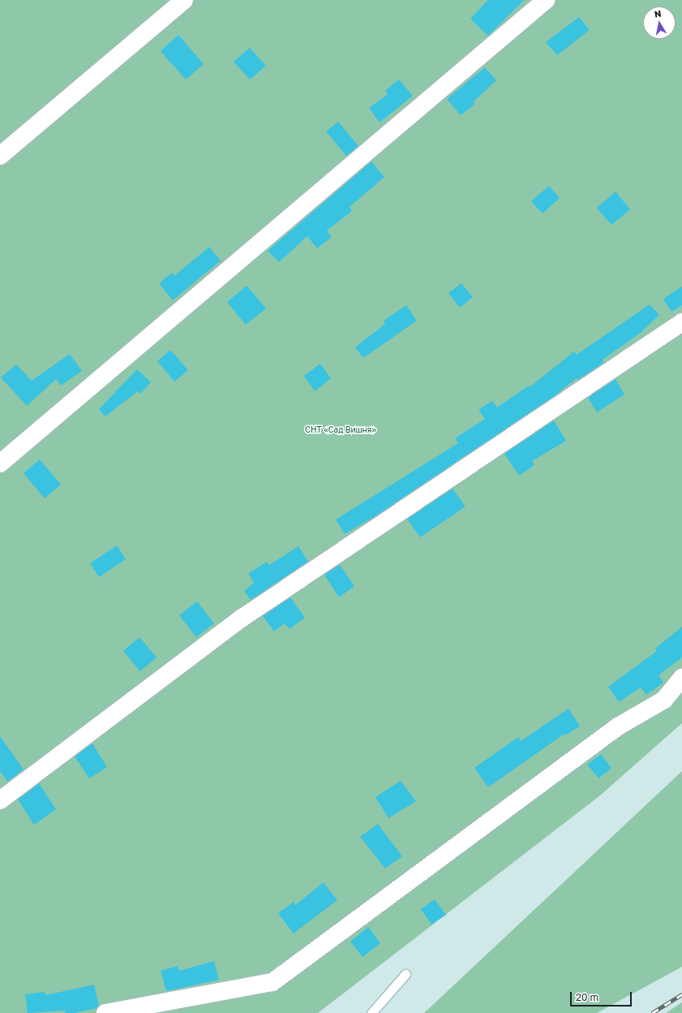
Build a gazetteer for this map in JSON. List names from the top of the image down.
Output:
{
  "parks": ["СНТ «Сад Вишня»"],
  "scale_bar": "20 m",
  "north": "top"
}
